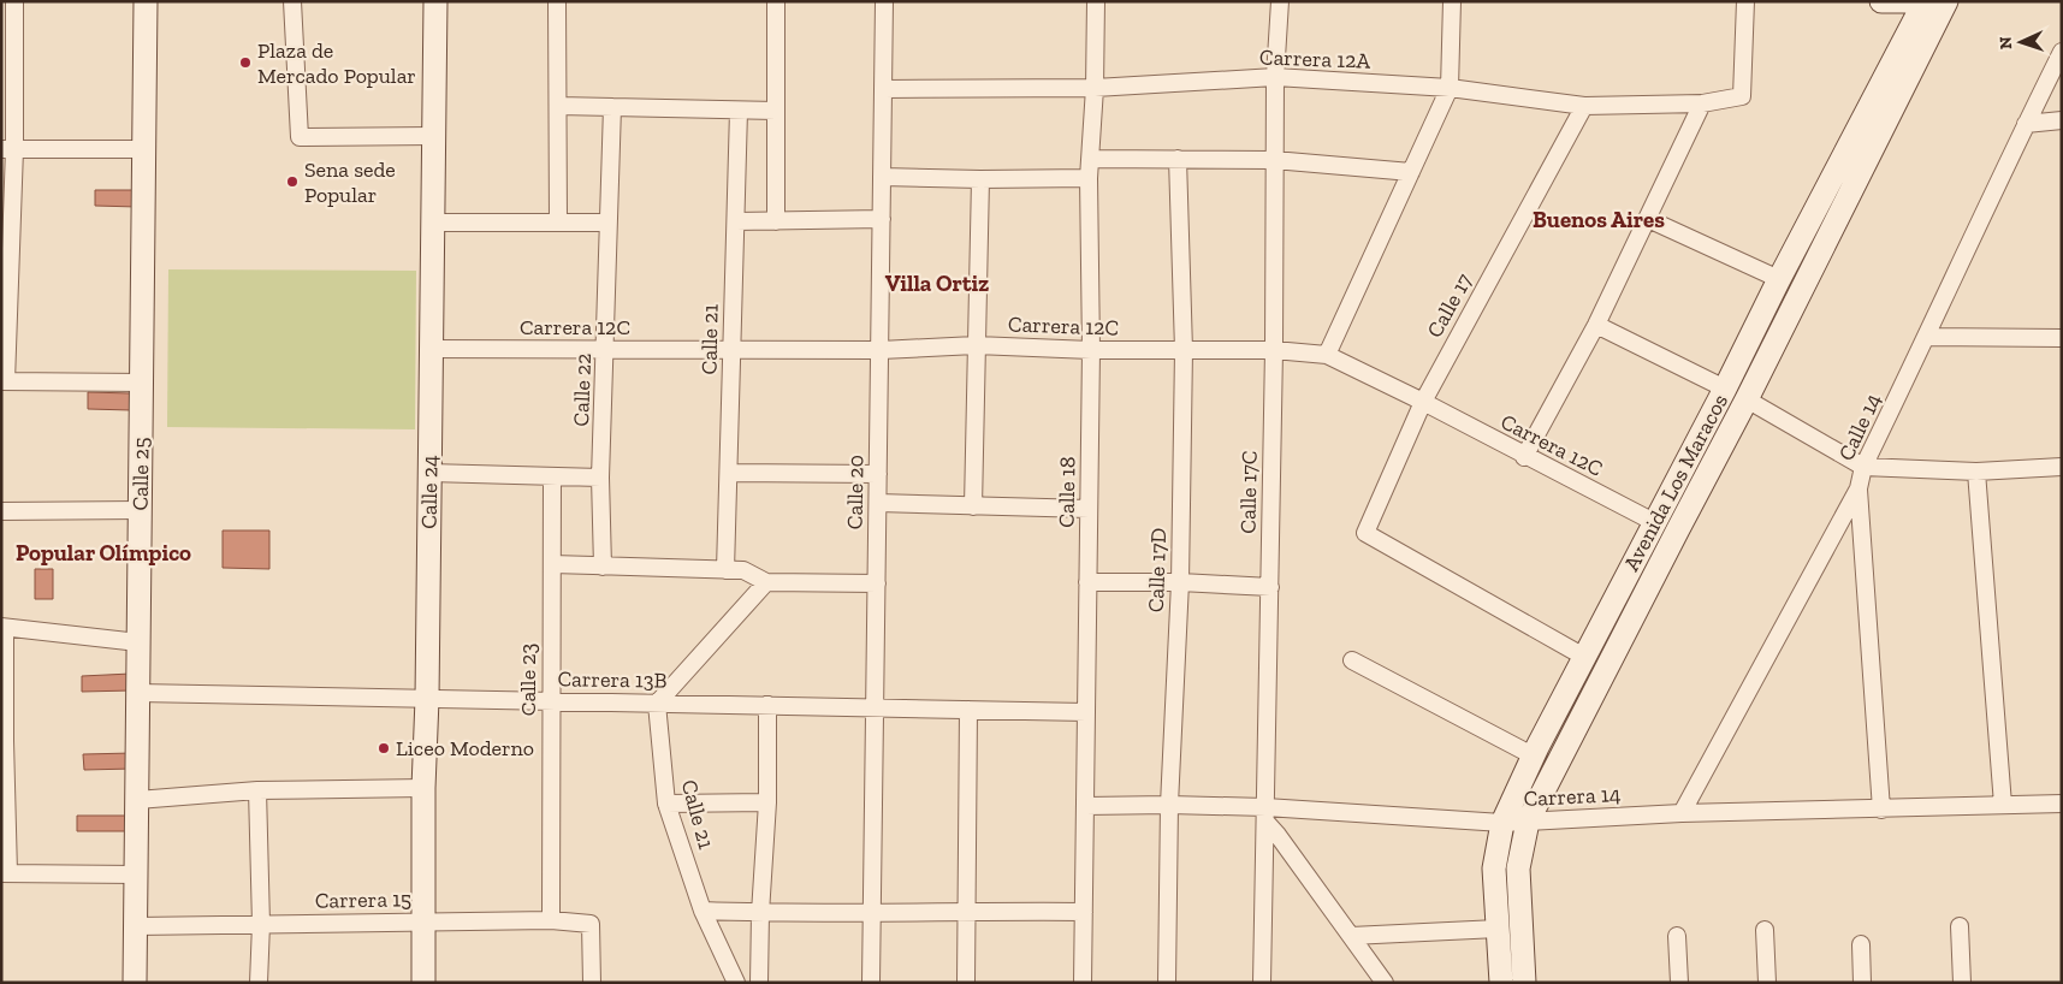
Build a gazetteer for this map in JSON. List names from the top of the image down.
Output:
{
  "streets": {
    "street": [
      "Carrera 12A",
      "Calle 17",
      "Carrera 12C",
      "Calle 21",
      "Calle 22",
      "Calle 14",
      "Calle 25",
      "Avenida Los Maracos",
      "Calle 24",
      "Calle 20",
      "Calle 18",
      "Calle 17C",
      "Calle 17D",
      "Calle 23",
      "Carrera 13B",
      "Carrera 14",
      "Carrera 15"
    ]
  },
  "crossings": [
    ["Carrera 12A", "Calle 17"],
    ["Carrera 12A", "Calle 20"],
    ["Carrera 12A", "Calle 18"],
    ["Carrera 12A", "Calle 17C"],
    ["Calle 17", "Carrera 12C"],
    ["Calle 17", "Avenida Los Maracos"],
    ["Carrera 12C", "Calle 21"],
    ["Carrera 12C", "Calle 22"],
    ["Carrera 12C", "Avenida Los Maracos"],
    ["Carrera 12C", "Calle 24"],
    ["Carrera 12C", "Calle 20"],
    ["Carrera 12C", "Calle 18"],
    ["Carrera 12C", "Calle 17C"],
    ["Carrera 12C", "Calle 17D"],
    ["Calle 21", "Carrera 13B"],
    ["Calle 14", "Carrera 14"],
    ["Calle 25", "Carrera 13B"],
    ["Calle 25", "Carrera 15"],
    ["Avenida Los Maracos", "Carrera 14"],
    ["Calle 24", "Carrera 13B"],
    ["Calle 24", "Carrera 15"],
    ["Calle 20", "Carrera 13B"],
    ["Calle 18", "Carrera 13B"],
    ["Calle 18", "Carrera 14"],
    ["Calle 17C", "Carrera 14"],
    ["Calle 17D", "Carrera 14"],
    ["Calle 23", "Carrera 13B"],
    ["Calle 23", "Carrera 15"]
  ],
  "districts": ["Buenos Aires", "Villa Ortiz", "Popular Olímpico"],
  "places": ["Plaza de Mercado Popular", "Sena sede Popular", "Liceo Moderno"],
  "north": "left"
}
